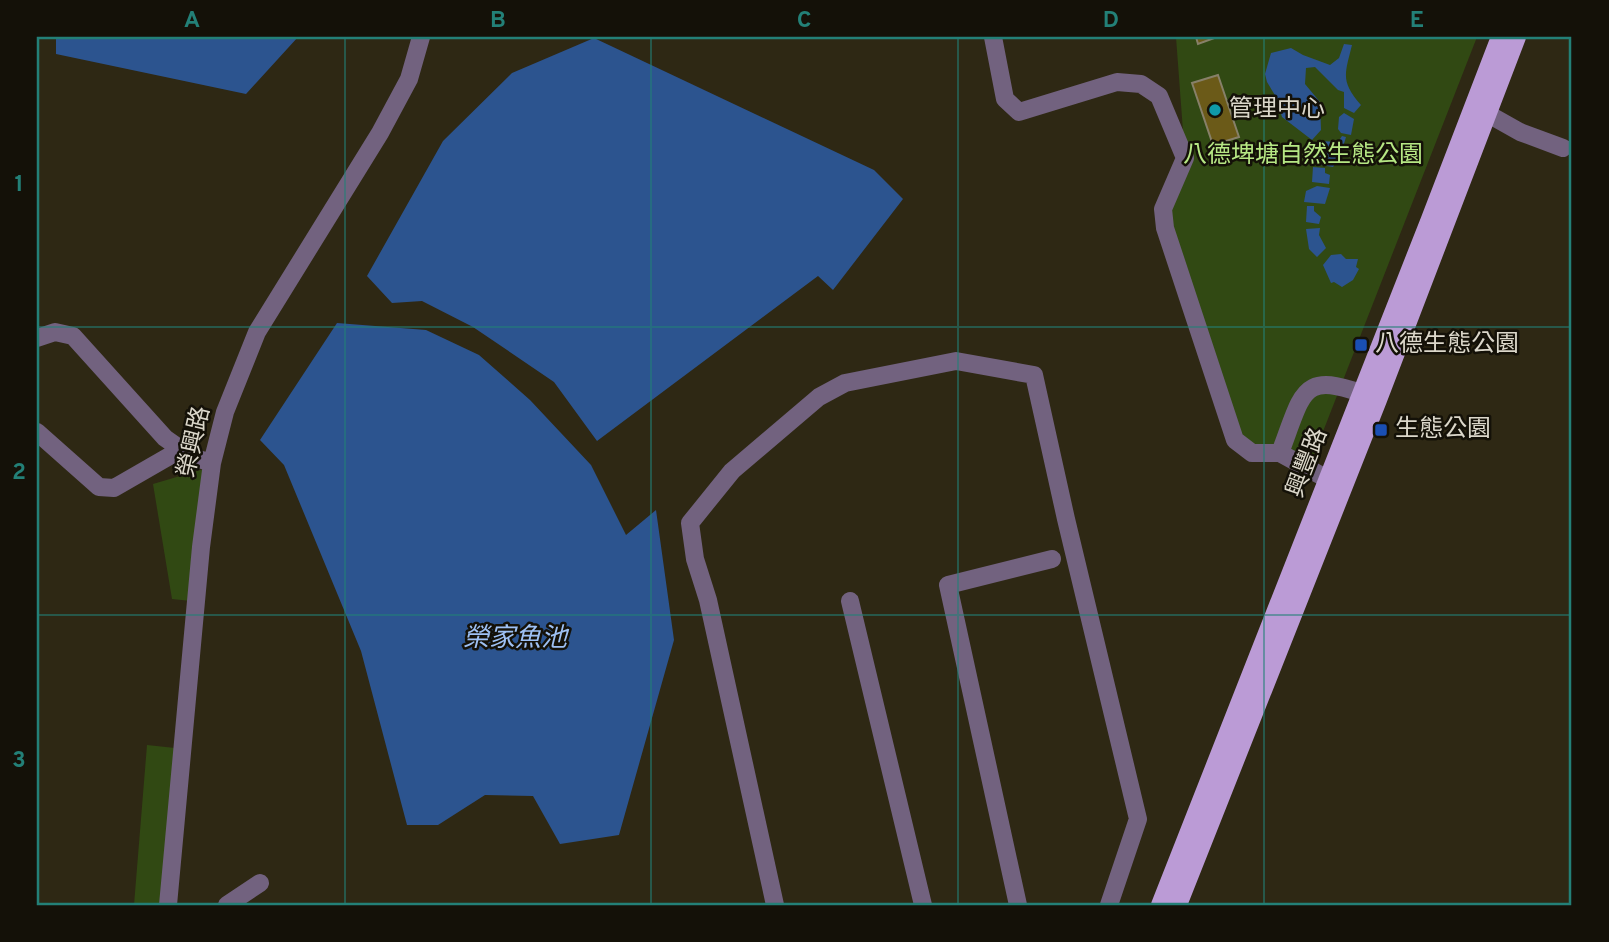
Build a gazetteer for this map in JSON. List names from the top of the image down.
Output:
{
  "streets": {
    "main road": ["興豐路"],
    "street": ["榮興路"]
  },
  "water": ["榮家魚池"],
  "parks": ["八德埤塘自然生態公園"],
  "places": {
    "other": ["管理中心"],
    "transit": ["八德生態公園", "生態公園"]
  },
  "grid": {
    "columns": [
      "A",
      "B",
      "C",
      "D",
      "E"
    ],
    "rows": ["1", "2", "3"]
  }
}
